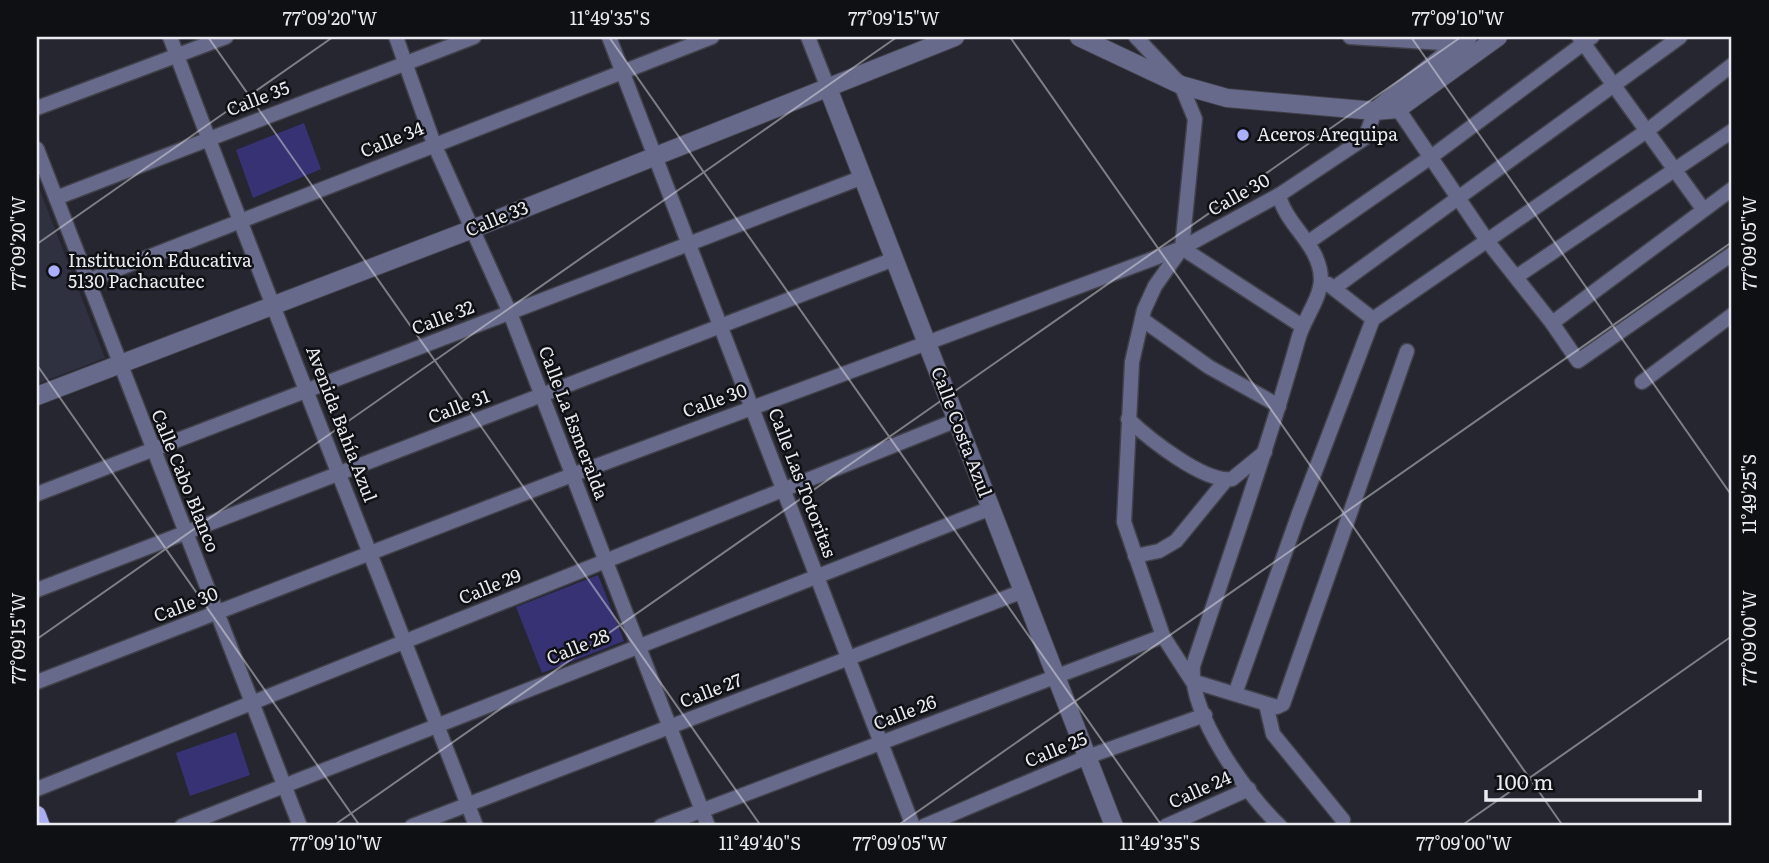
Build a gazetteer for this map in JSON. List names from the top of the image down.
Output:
{
  "streets": {
    "street": [
      "Calle 35",
      "Calle 34",
      "Calle 30",
      "Calle 33",
      "Calle 32",
      "Calle 31",
      "Calle La Esmeralda",
      "Avenida Bahía Azul",
      "Calle Costa Azul",
      "Calle Cabo Blanco",
      "Calle Las Totoritas",
      "Calle 29",
      "Calle 28",
      "Calle 27",
      "Calle 26",
      "Calle 25",
      "Calle 24"
    ]
  },
  "crossings": [
    ["Calle 35", "Calle La Esmeralda"],
    ["Calle 35", "Avenida Bahía Azul"],
    ["Calle 35", "Calle Cabo Blanco"],
    ["Calle 34", "Calle La Esmeralda"],
    ["Calle 34", "Avenida Bahía Azul"],
    ["Calle 34", "Calle Cabo Blanco"],
    ["Calle 34", "Calle Las Totoritas"],
    ["Calle 30", "Calle La Esmeralda"],
    ["Calle 30", "Avenida Bahía Azul"],
    ["Calle 30", "Calle Costa Azul"],
    ["Calle 30", "Calle Cabo Blanco"],
    ["Calle 30", "Calle Las Totoritas"],
    ["Calle 33", "Calle La Esmeralda"],
    ["Calle 33", "Avenida Bahía Azul"],
    ["Calle 33", "Calle Costa Azul"],
    ["Calle 33", "Calle Cabo Blanco"],
    ["Calle 33", "Calle Las Totoritas"],
    ["Calle 32", "Calle La Esmeralda"],
    ["Calle 32", "Avenida Bahía Azul"],
    ["Calle 32", "Calle Costa Azul"],
    ["Calle 32", "Calle Cabo Blanco"],
    ["Calle 32", "Calle Las Totoritas"],
    ["Calle 31", "Calle La Esmeralda"],
    ["Calle 31", "Avenida Bahía Azul"],
    ["Calle 31", "Calle Costa Azul"],
    ["Calle 31", "Calle Cabo Blanco"],
    ["Calle 31", "Calle Las Totoritas"],
    ["Calle La Esmeralda", "Calle 29"],
    ["Calle La Esmeralda", "Calle 28"],
    ["Calle La Esmeralda", "Calle 27"],
    ["Calle La Esmeralda", "Calle 26"],
    ["Avenida Bahía Azul", "Calle 29"],
    ["Avenida Bahía Azul", "Calle 28"],
    ["Avenida Bahía Azul", "Calle 27"],
    ["Calle Costa Azul", "Calle 29"],
    ["Calle Costa Azul", "Calle 28"],
    ["Calle Costa Azul", "Calle 27"],
    ["Calle Costa Azul", "Calle 26"],
    ["Calle Costa Azul", "Calle 25"],
    ["Calle Cabo Blanco", "Calle 29"],
    ["Calle Cabo Blanco", "Calle 28"],
    ["Calle Las Totoritas", "Calle 29"],
    ["Calle Las Totoritas", "Calle 28"],
    ["Calle Las Totoritas", "Calle 27"],
    ["Calle Las Totoritas", "Calle 26"]
  ],
  "places": ["Aceros Arequipa", "Institución Educativa 5130 Pachacutec"],
  "scale_bar": "100 m",
  "coordinates": [
    "77°09'20\"W",
    "11°49'35\"S",
    "77°09'15\"W",
    "77°09'10\"W",
    "77°09'05\"W",
    "11°49'25\"S",
    "77°09'00\"W",
    "11°49'40\"S"
  ]
}
